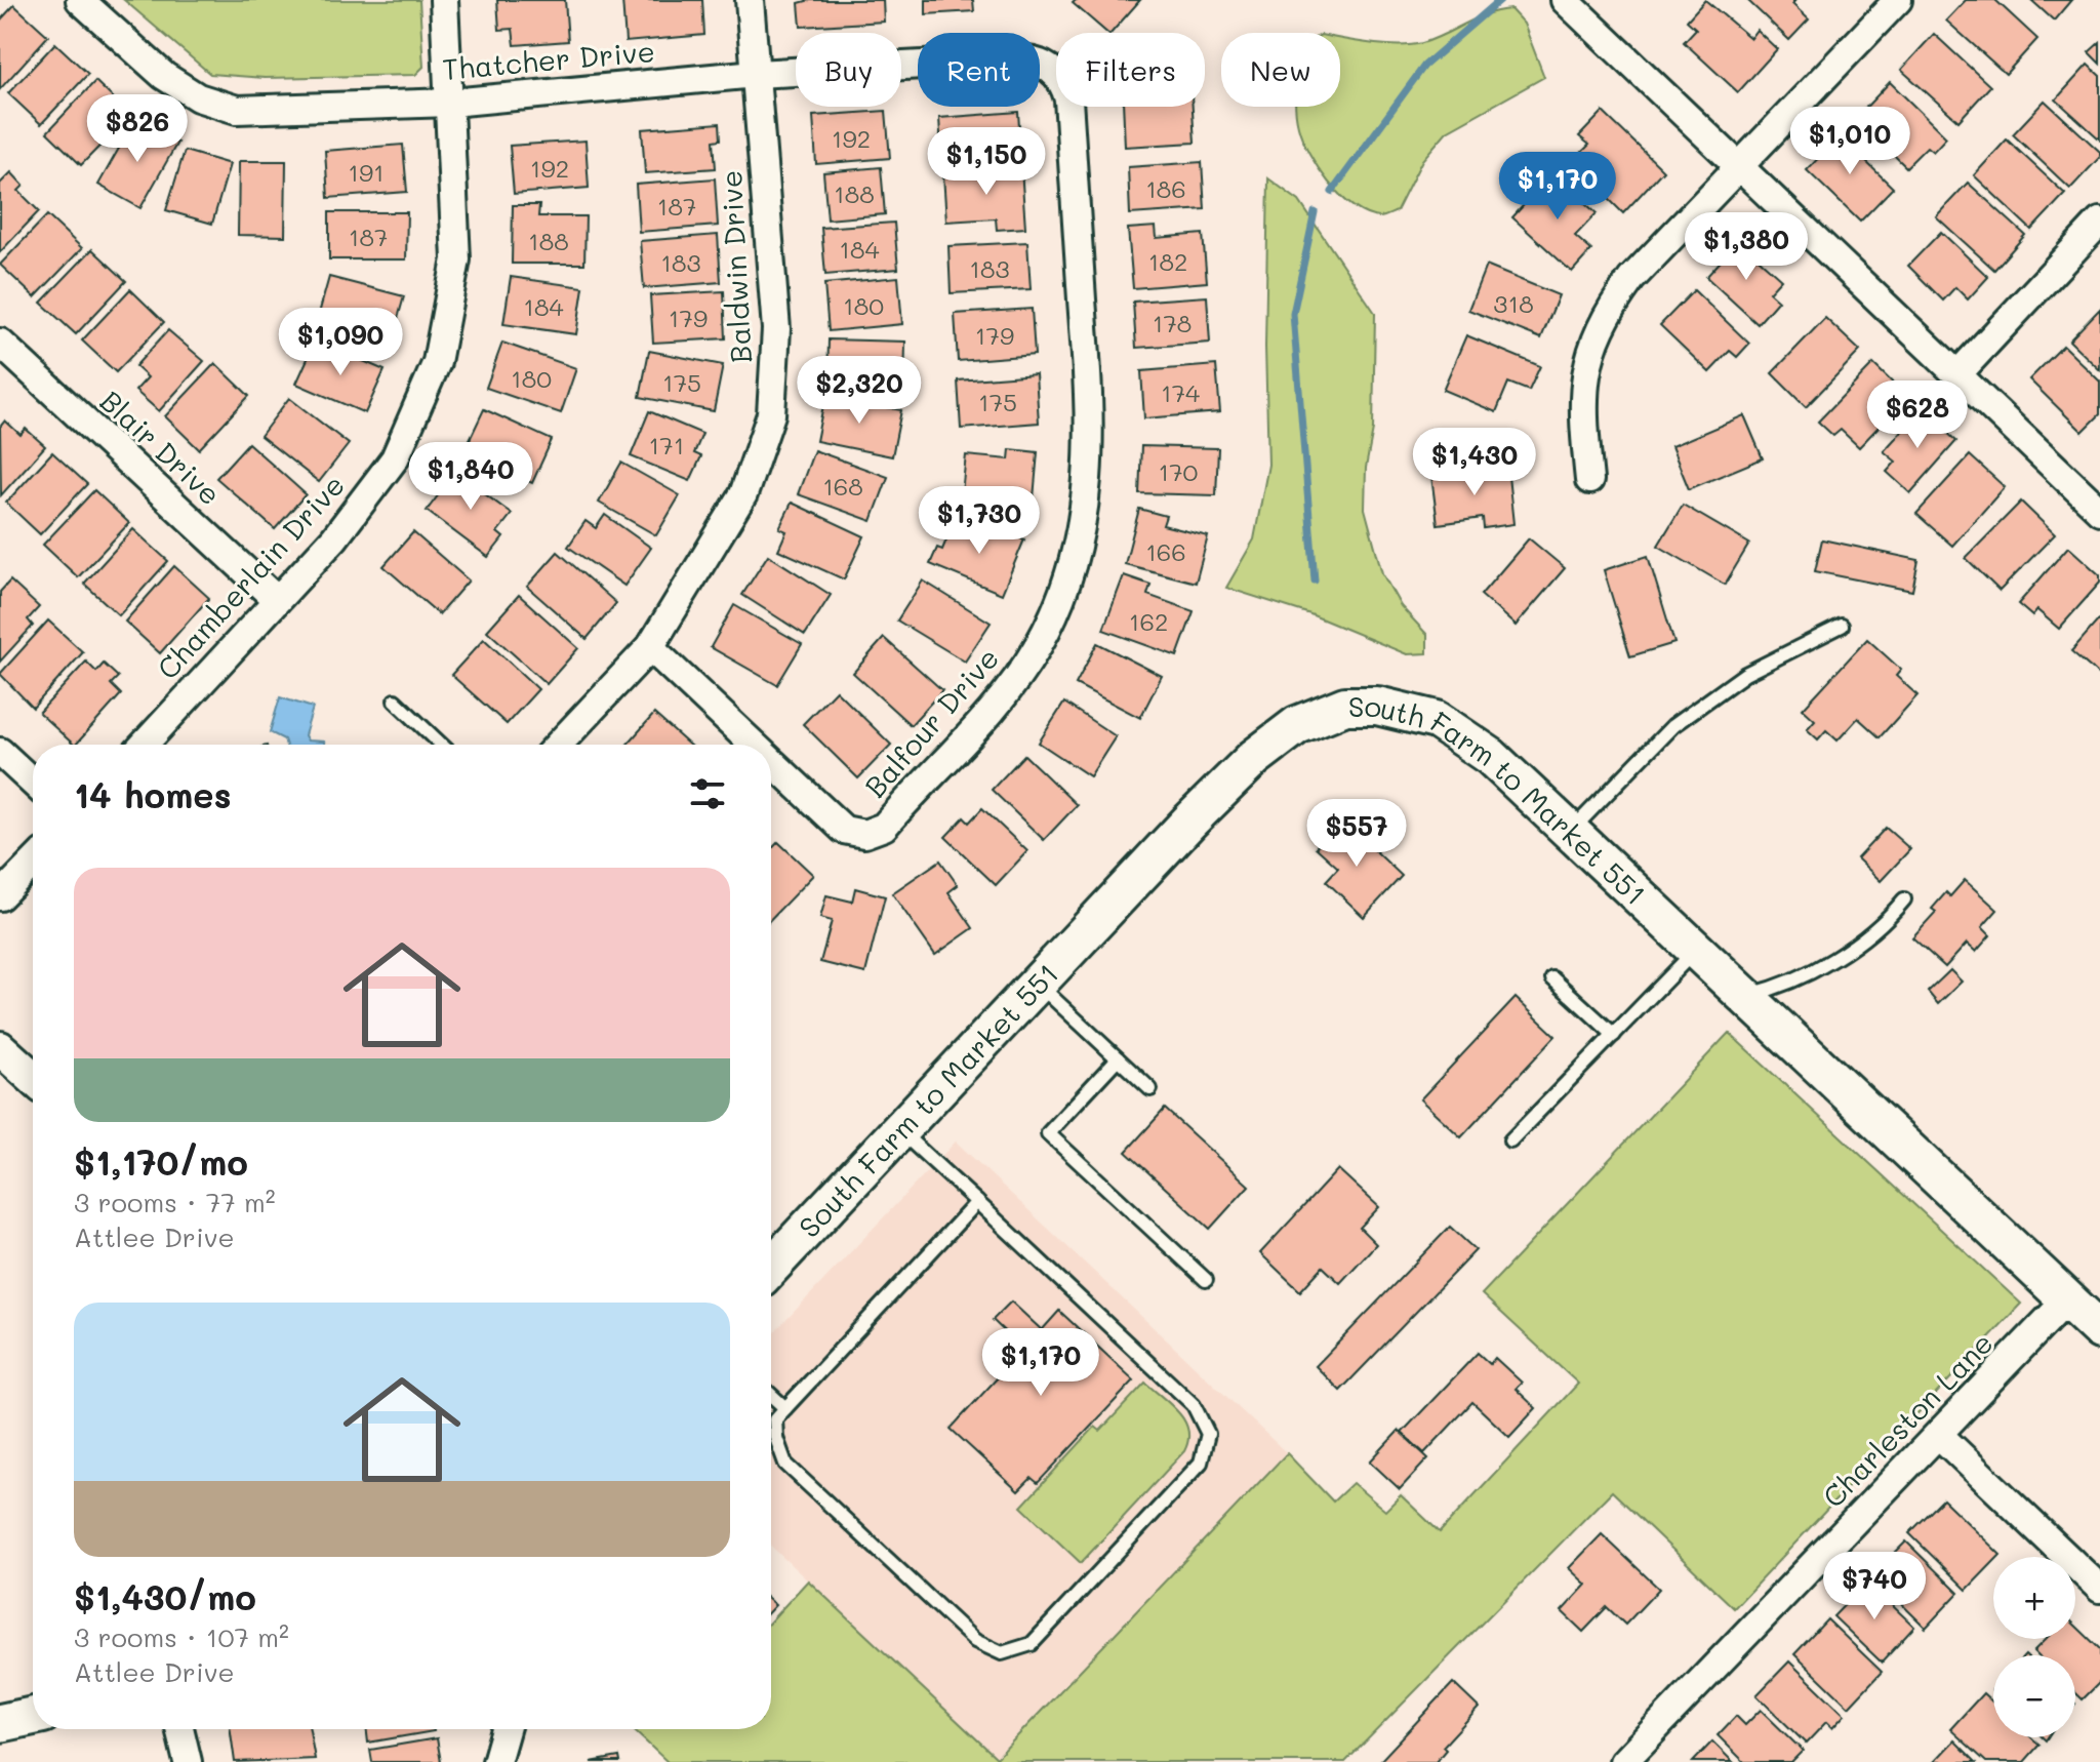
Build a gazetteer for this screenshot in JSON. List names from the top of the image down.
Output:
{
  "streets": {
    "main road": ["South Farm to Market 551"],
    "street": [
      "Thatcher Drive",
      "Baldwin Drive",
      "Blair Drive",
      "Chamberlain Drive",
      "Balfour Drive",
      "Charleston Lane"
    ]
  },
  "crossings": [
    ["Thatcher Drive", "Baldwin Drive"],
    ["Thatcher Drive", "Chamberlain Drive"],
    ["Baldwin Drive", "Balfour Drive"],
    ["Blair Drive", "Chamberlain Drive"],
    ["South Farm to Market 551", "Charleston Lane"]
  ],
  "house_numbers": [
    "192",
    "192",
    "191",
    "186",
    "188",
    "187",
    "187",
    "188",
    "184",
    "182",
    "183",
    "183",
    "318",
    "180",
    "184",
    "179",
    "178",
    "179",
    "180",
    "175",
    "174",
    "175",
    "171",
    "170",
    "168",
    "166",
    "162"
  ],
  "page": {
    "chip": [
      "Buy",
      "Rent",
      "Filters",
      "New"
    ],
    "price": [
      "$826",
      "$1,010",
      "$1,150",
      "$1,170",
      "$1,380",
      "$1,090",
      "$2,320",
      "$628",
      "$1,430",
      "$1,840",
      "$1,730",
      "$557",
      "$1,170",
      "$740"
    ],
    "heading": "14 homes",
    "list": [
      {
        "name": "$1,170/mo",
        "note": "3 rooms · 77 m² · Attlee Drive"
      },
      {
        "name": "$1,430/mo",
        "note": "3 rooms · 107 m² · Attlee Drive"
      }
    ],
    "map_buttons": ["+", "−"]
  }
}
